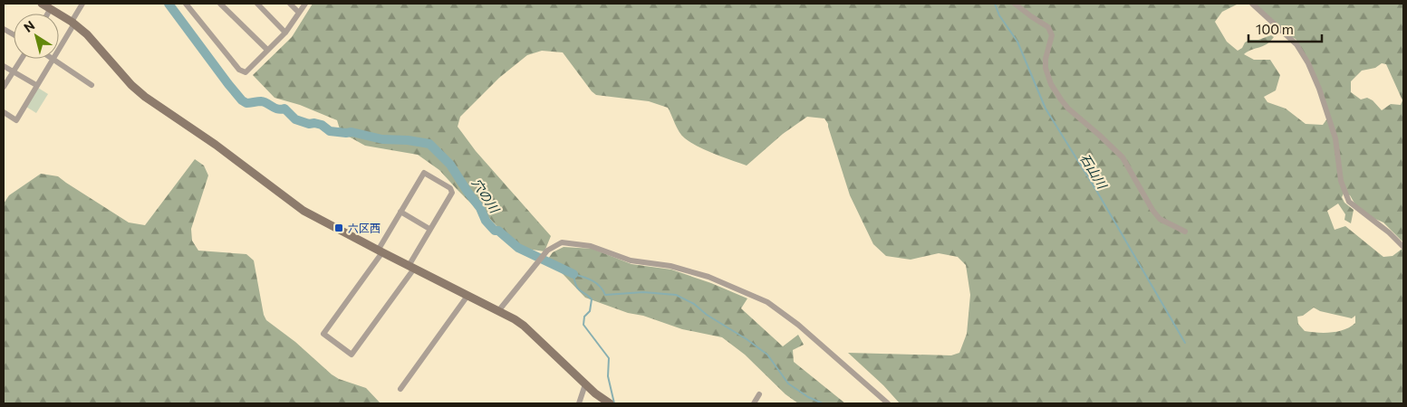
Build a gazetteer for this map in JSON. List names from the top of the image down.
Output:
{
  "water": ["石山川", "穴の川"],
  "places": {
    "transit": ["六区西"]
  },
  "scale_bar": "100 m",
  "north": "top left"
}
